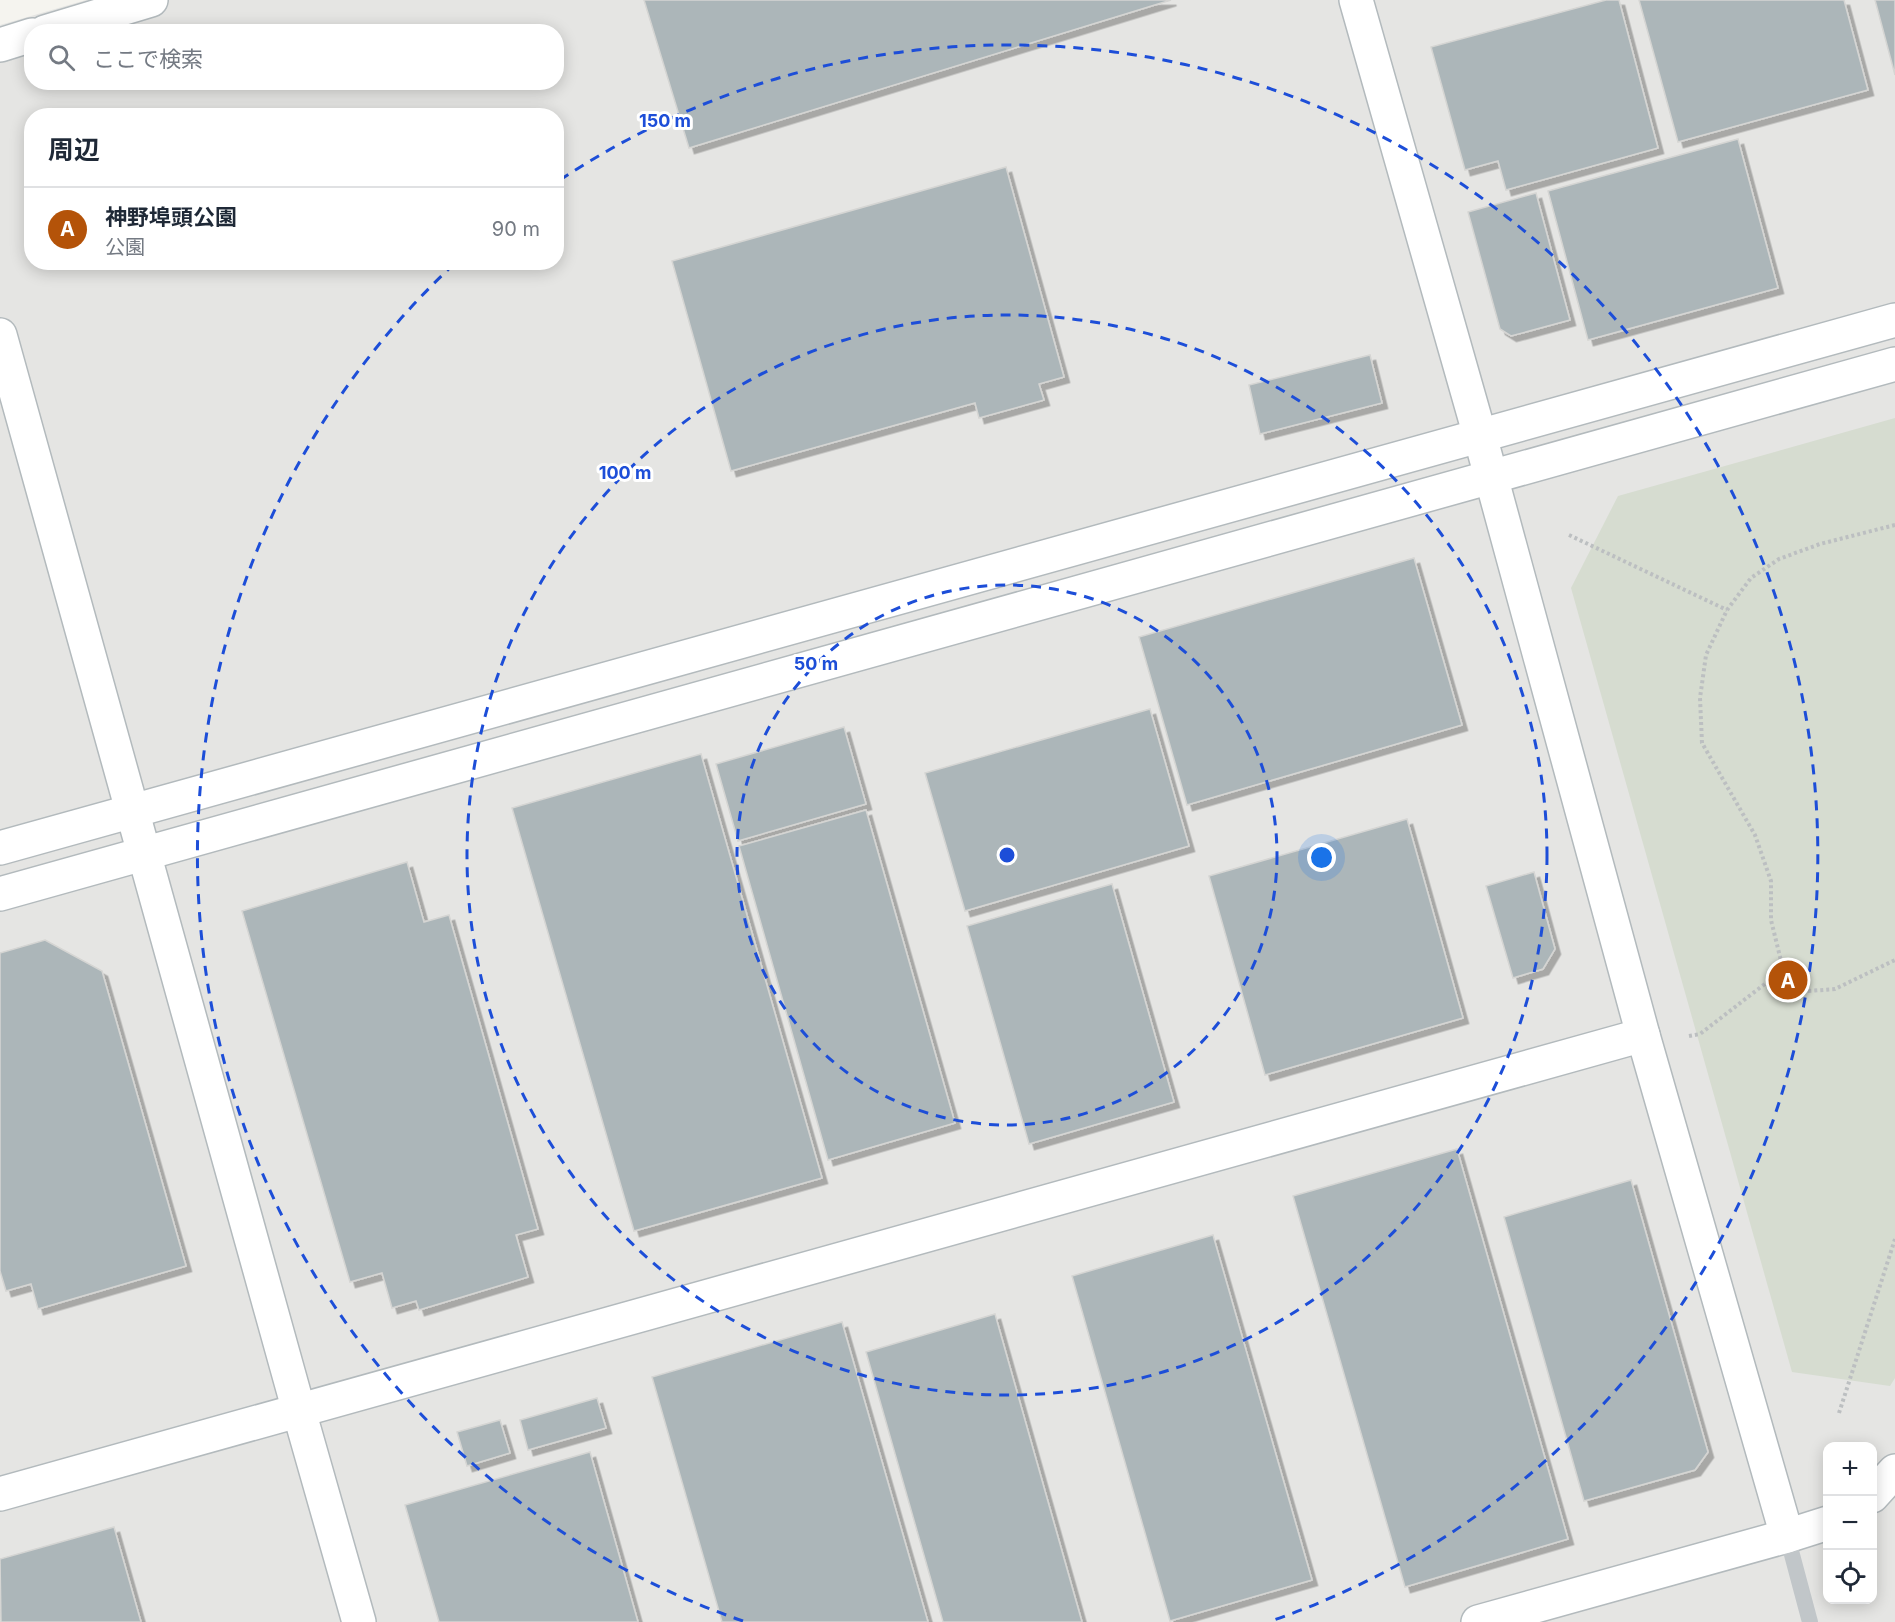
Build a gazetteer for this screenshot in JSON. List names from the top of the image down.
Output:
{
  "page": {
    "search": "ここで検索",
    "heading": "周辺",
    "list": [
      {
        "mark": "A",
        "name": "神野埠頭公園",
        "note": "公園",
        "value": "90 m"
      }
    ],
    "pins": "A",
    "map_buttons": ["+", "−"]
  },
  "rings": ["150 m", "100 m", "50 m"]
}
